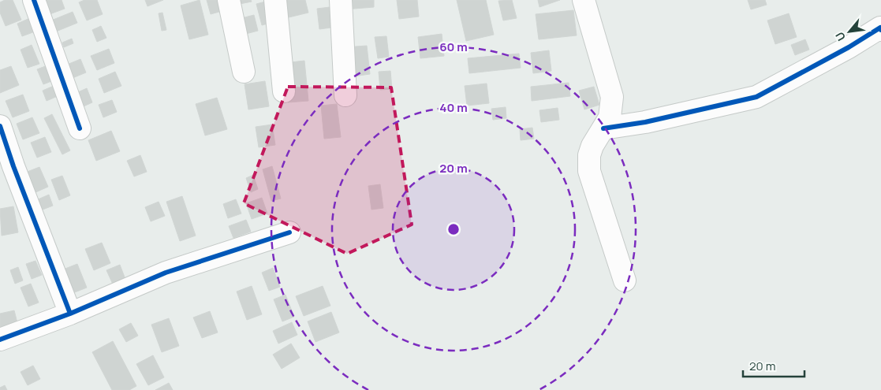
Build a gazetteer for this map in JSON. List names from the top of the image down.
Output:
{
  "scale_bar": "20 m",
  "north": "bottom left",
  "rings": ["60 m", "40 m", "20 m"]
}
